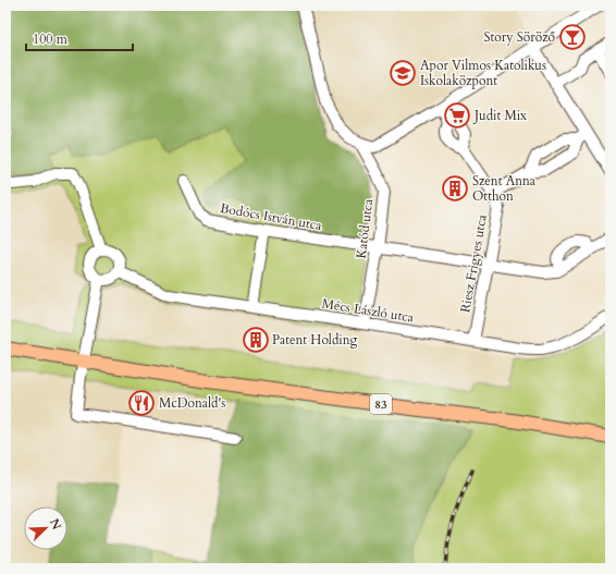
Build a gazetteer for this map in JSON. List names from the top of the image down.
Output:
{
  "streets": {
    "main road": ["83"],
    "street": [
      "Bodócs István utca",
      "Katód utca",
      "Riesz Frigyes utca",
      "Mécs László utca"
    ]
  },
  "crossings": [
    ["Bodócs István utca", "Katód utca"],
    ["Bodócs István utca", "Riesz Frigyes utca"],
    ["Katód utca", "Mécs László utca"],
    ["Riesz Frigyes utca", "Mécs László utca"]
  ],
  "places": {
    "bar": ["Story Söröző"],
    "school or university": ["Apor Vilmos Katolikus Iskolaközpont"],
    "supermarket": ["Judit Mix"],
    "building": ["Szent Anna Otthon", "Patent Holding"],
    "restaurant": ["McDonald's"]
  },
  "scale_bar": "100 m",
  "north": "top right"
}
